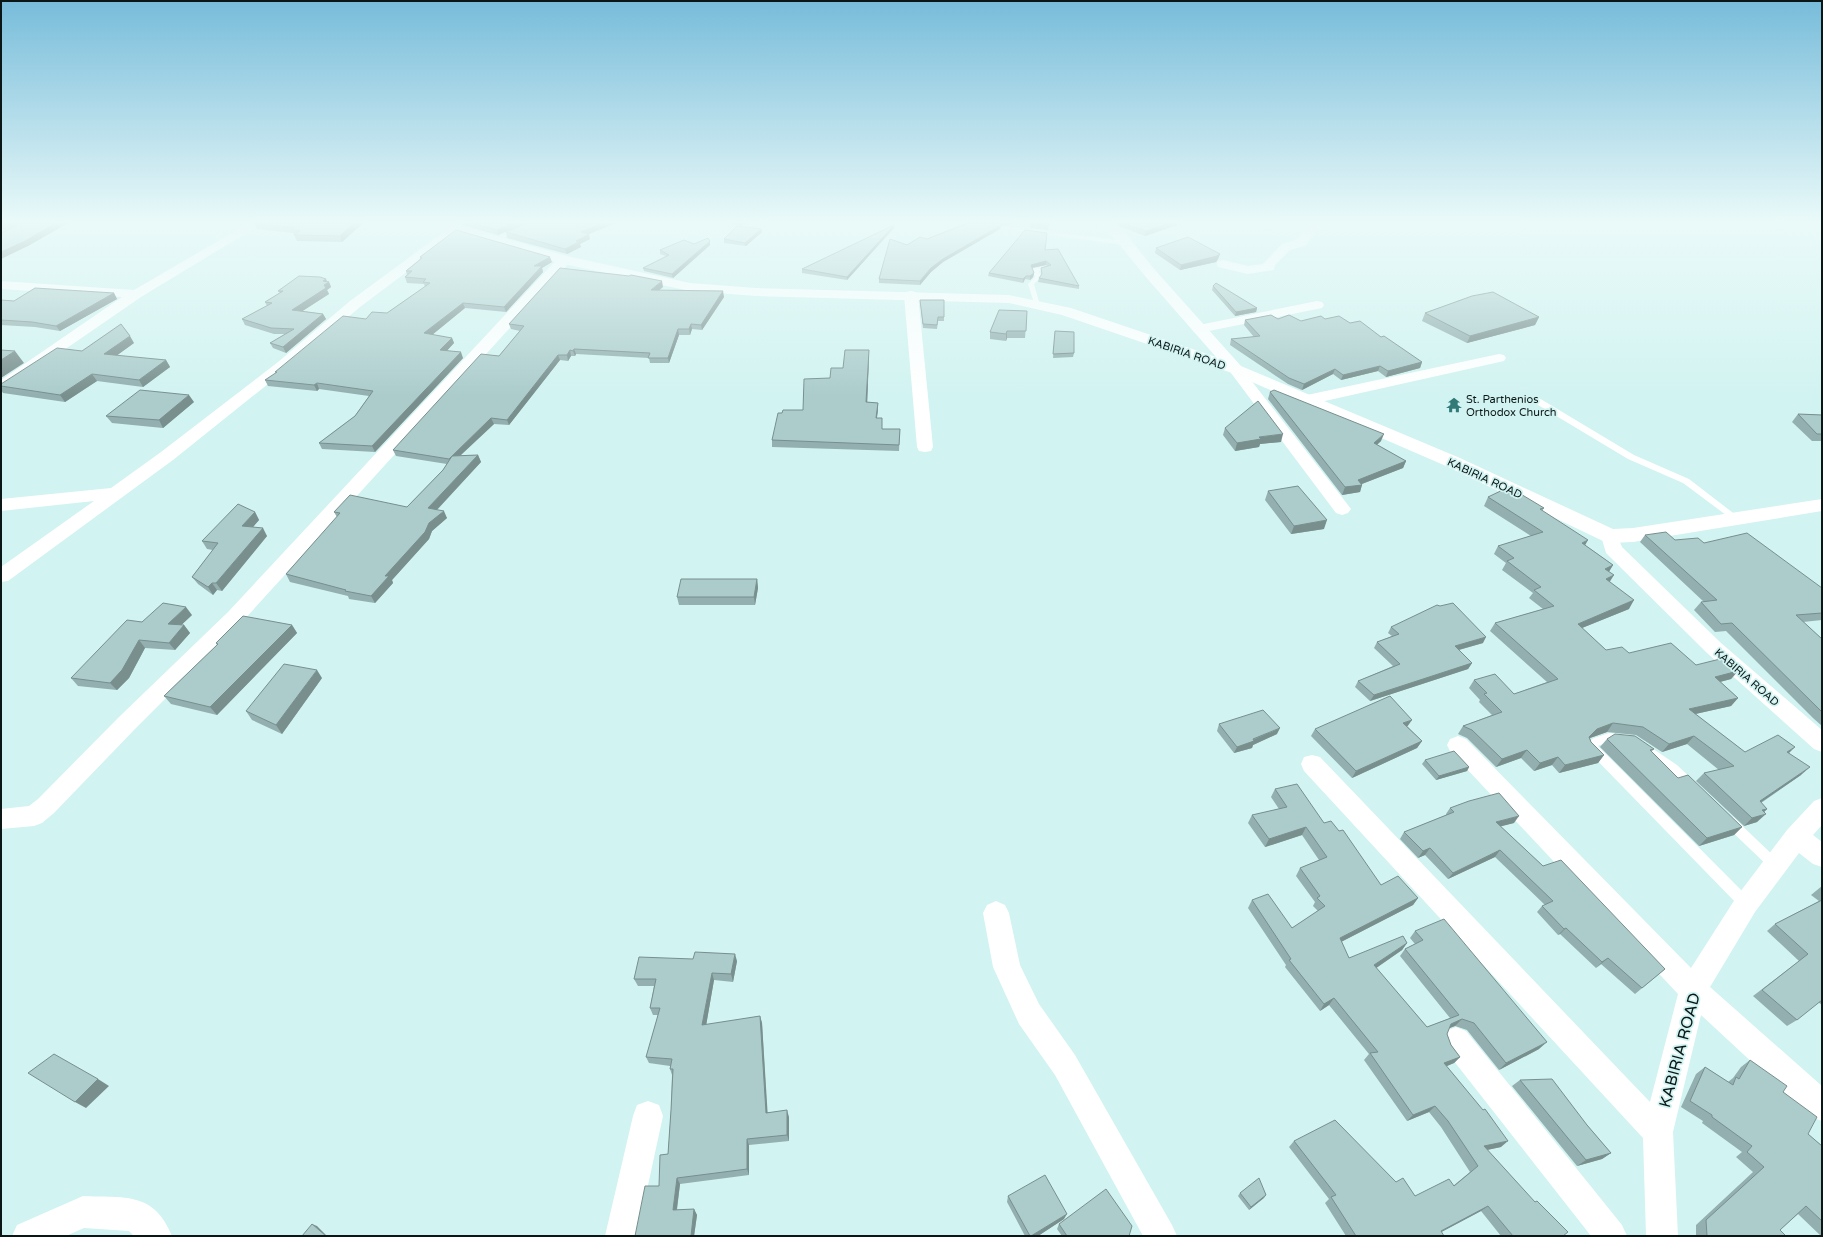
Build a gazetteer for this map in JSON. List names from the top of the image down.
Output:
{
  "streets": {
    "main road": ["KABIRIA ROAD"]
  },
  "places": {
    "temple": ["St. Parthenios Orthodox Church"]
  }
}
